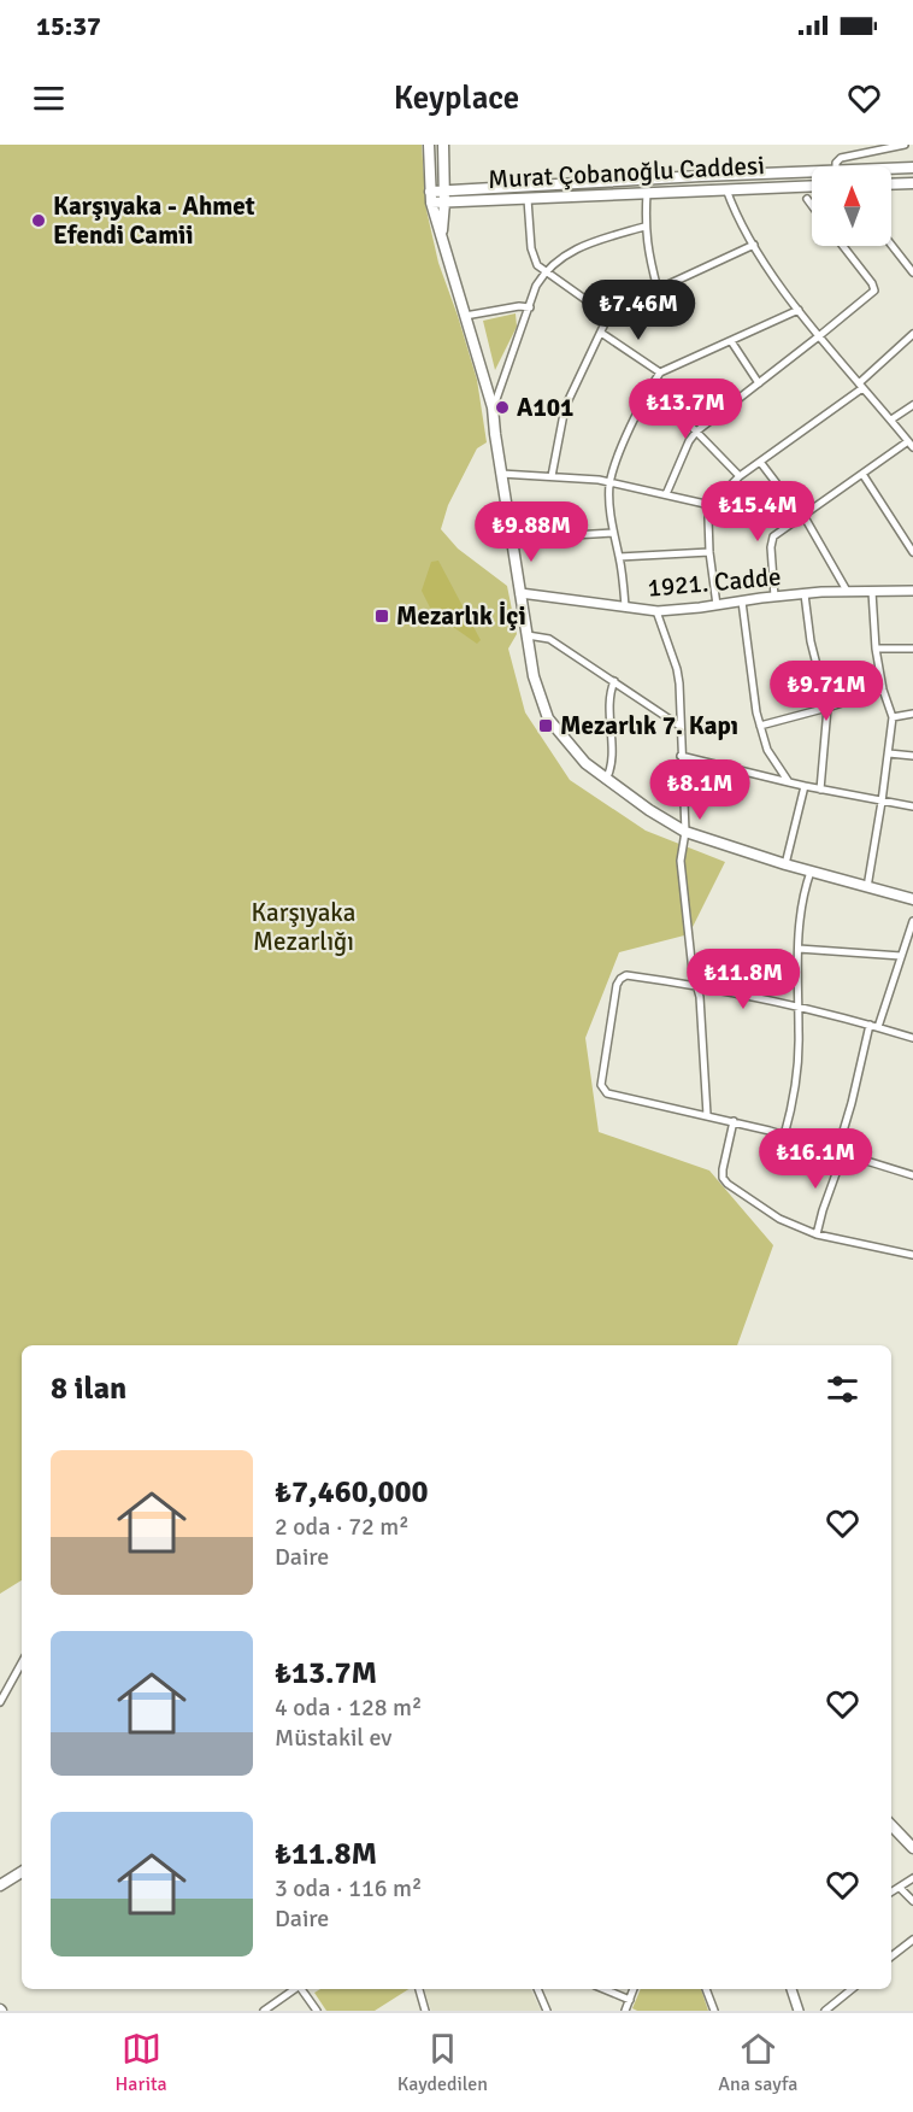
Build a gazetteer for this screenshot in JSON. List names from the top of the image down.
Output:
{
  "streets": {
    "main road": ["Murat Çobanoğlu Caddesi"],
    "street": ["1921. Cadde"]
  },
  "parks": ["Karşıyaka Mezarlığı"],
  "places": {
    "other": ["Karşıyaka - Ahmet Efendi Camii", "A101"],
    "transit": ["Mezarlık İçi", "Mezarlık 7. Kapı"]
  },
  "north": "top",
  "page": {
    "status": "15:37",
    "header": "Keyplace",
    "price": [
      "₺7.46M",
      "₺13.7M",
      "₺15.4M",
      "₺9.88M",
      "₺9.71M",
      "₺8.1M",
      "₺11.8M",
      "₺16.1M"
    ],
    "heading": "8 ilan",
    "list": [
      {
        "name": "₺7,460,000",
        "note": "2 oda · 72 m² · Daire"
      },
      {
        "name": "₺13.7M",
        "note": "4 oda · 128 m² · Müstakil ev"
      },
      {
        "name": "₺11.8M",
        "note": "3 oda · 116 m² · Daire"
      }
    ],
    "tabs": ["Harita", "Kaydedilen", "Ana sayfa"]
  }
}
